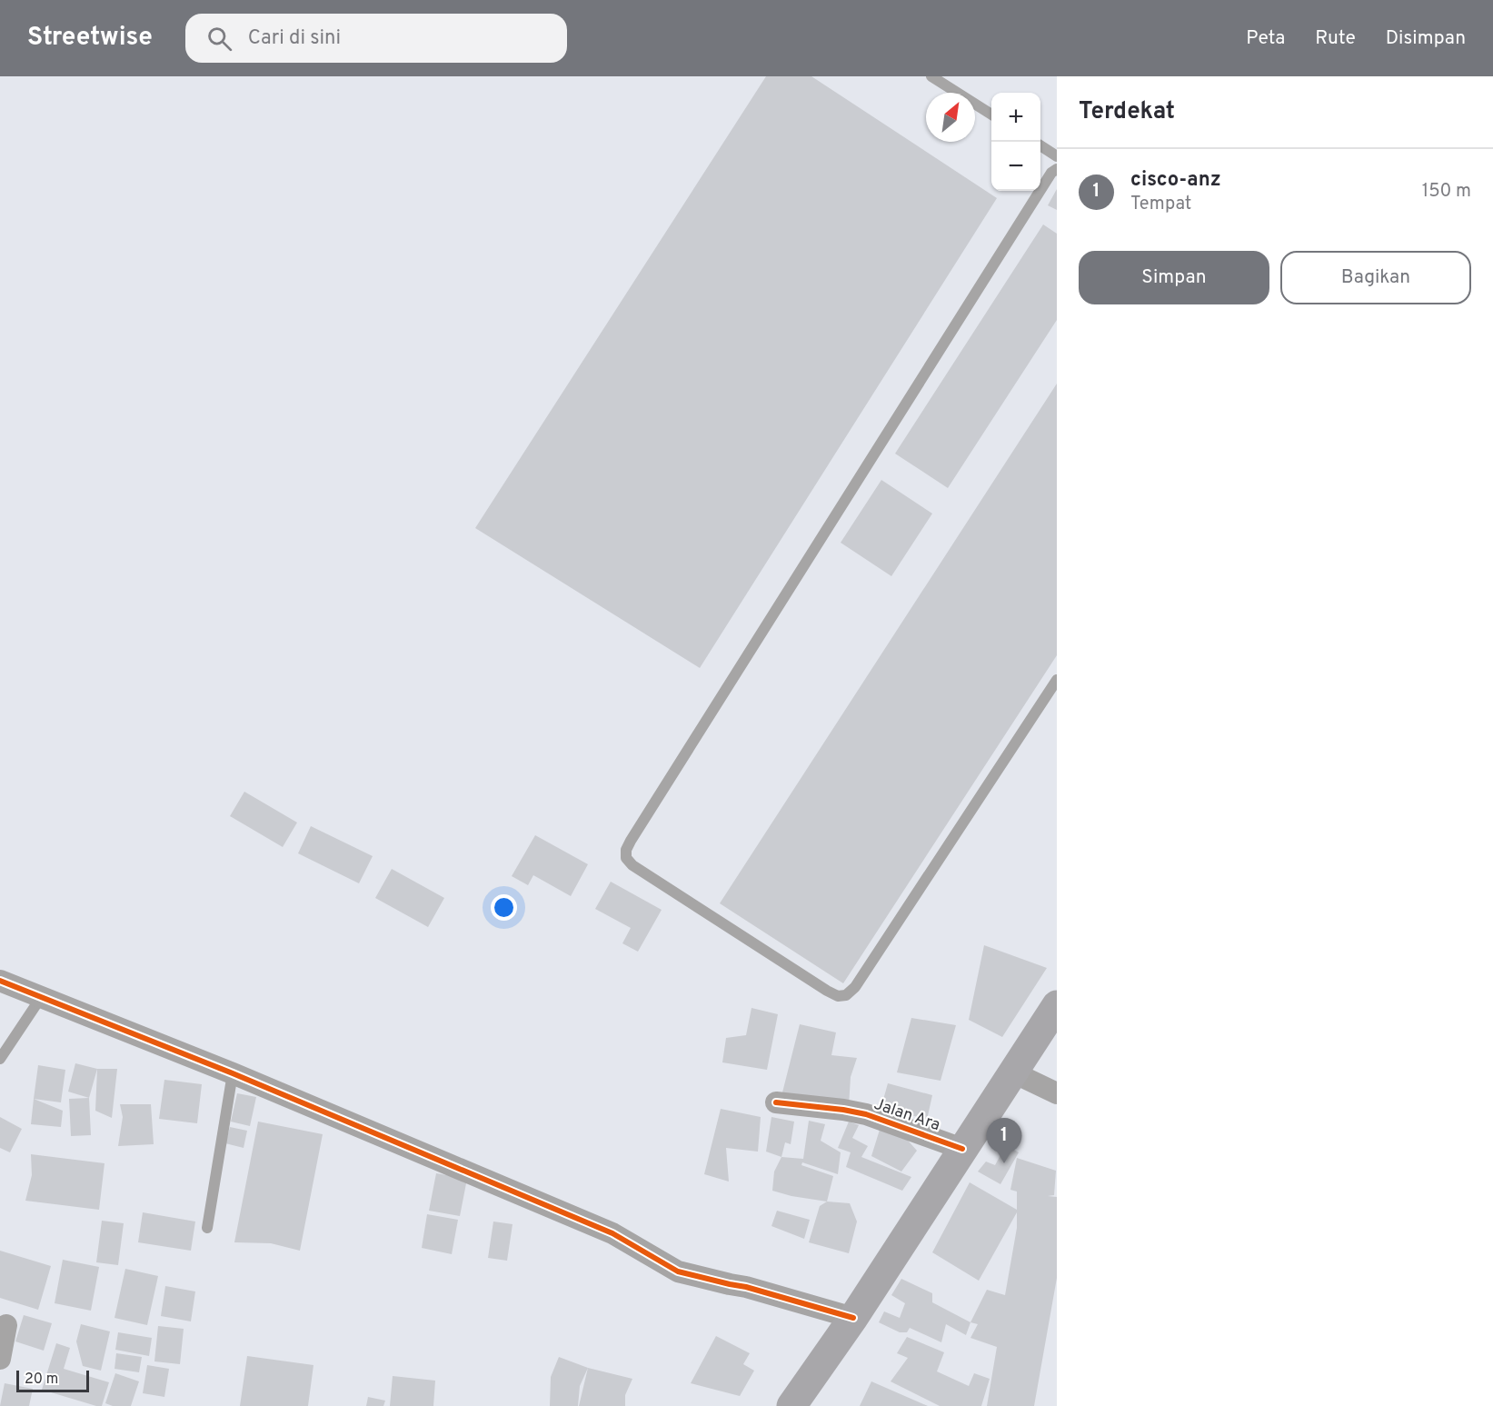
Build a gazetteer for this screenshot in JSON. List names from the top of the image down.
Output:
{
  "streets": {
    "street": ["Jalan Ara"]
  },
  "scale_bar": "20 m",
  "north": "top right",
  "page": {
    "header": "Streetwise",
    "search": "Cari di sini",
    "nav": ["Peta", "Rute", "Disimpan"],
    "heading": "Terdekat",
    "map_buttons": ["+", "−"],
    "list": [
      {
        "mark": "1",
        "name": "cisco-anz",
        "note": "Tempat",
        "value": "150 m"
      }
    ],
    "buttons": ["Simpan", "Bagikan"],
    "pins": "1",
    "scale": "20 m"
  }
}
